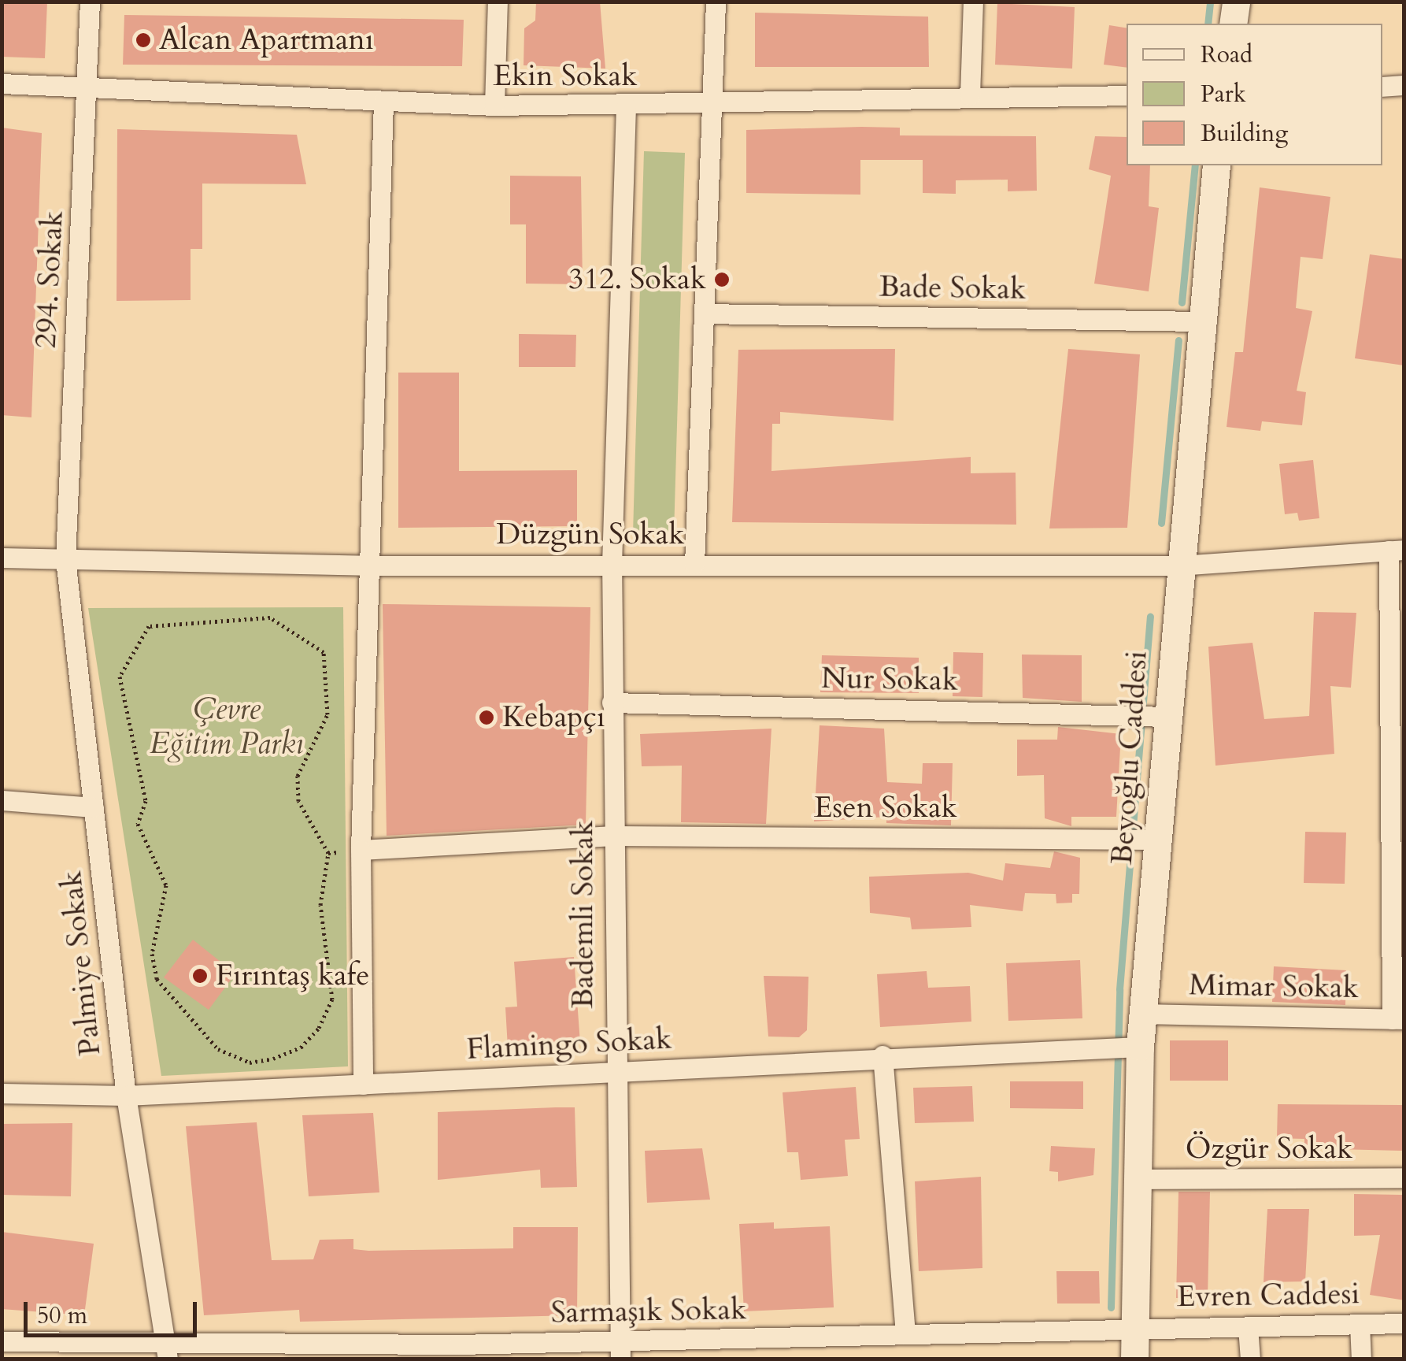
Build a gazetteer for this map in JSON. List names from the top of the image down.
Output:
{
  "streets": {
    "main road": ["Beyoğlu Caddesi"],
    "street": [
      "Ekin Sokak",
      "294. Sokak",
      "Bade Sokak",
      "Düzgün Sokak",
      "Nur Sokak",
      "Esen Sokak",
      "Bademli Sokak",
      "Palmiye Sokak",
      "Mimar Sokak",
      "Flamingo Sokak",
      "Özgür Sokak",
      "Evren Caddesi",
      "Sarmaşık Sokak"
    ]
  },
  "crossings": [
    ["Ekin Sokak", "294. Sokak"],
    ["Ekin Sokak", "Bademli Sokak"],
    ["294. Sokak", "Düzgün Sokak"],
    ["294. Sokak", "Palmiye Sokak"],
    ["Bade Sokak", "Beyoğlu Caddesi"],
    ["Düzgün Sokak", "Beyoğlu Caddesi"],
    ["Düzgün Sokak", "Bademli Sokak"],
    ["Düzgün Sokak", "Palmiye Sokak"],
    ["Nur Sokak", "Beyoğlu Caddesi"],
    ["Nur Sokak", "Bademli Sokak"],
    ["Beyoğlu Caddesi", "Esen Sokak"],
    ["Beyoğlu Caddesi", "Mimar Sokak"],
    ["Beyoğlu Caddesi", "Flamingo Sokak"],
    ["Beyoğlu Caddesi", "Özgür Sokak"],
    ["Beyoğlu Caddesi", "Evren Caddesi"],
    ["Beyoğlu Caddesi", "Sarmaşık Sokak"],
    ["Esen Sokak", "Bademli Sokak"],
    ["Bademli Sokak", "Flamingo Sokak"],
    ["Bademli Sokak", "Sarmaşık Sokak"],
    ["Palmiye Sokak", "Flamingo Sokak"],
    ["Palmiye Sokak", "Sarmaşık Sokak"],
    ["Evren Caddesi", "Sarmaşık Sokak"]
  ],
  "parks": ["Çevre Eğitim Parkı"],
  "places": [
    "Alcan Apartmanı",
    "312. Sokak",
    "Kebapçı",
    "Fırıntaş kafe"
  ],
  "legend": ["Road", "Park", "Building"],
  "scale_bar": "50 m"
}
